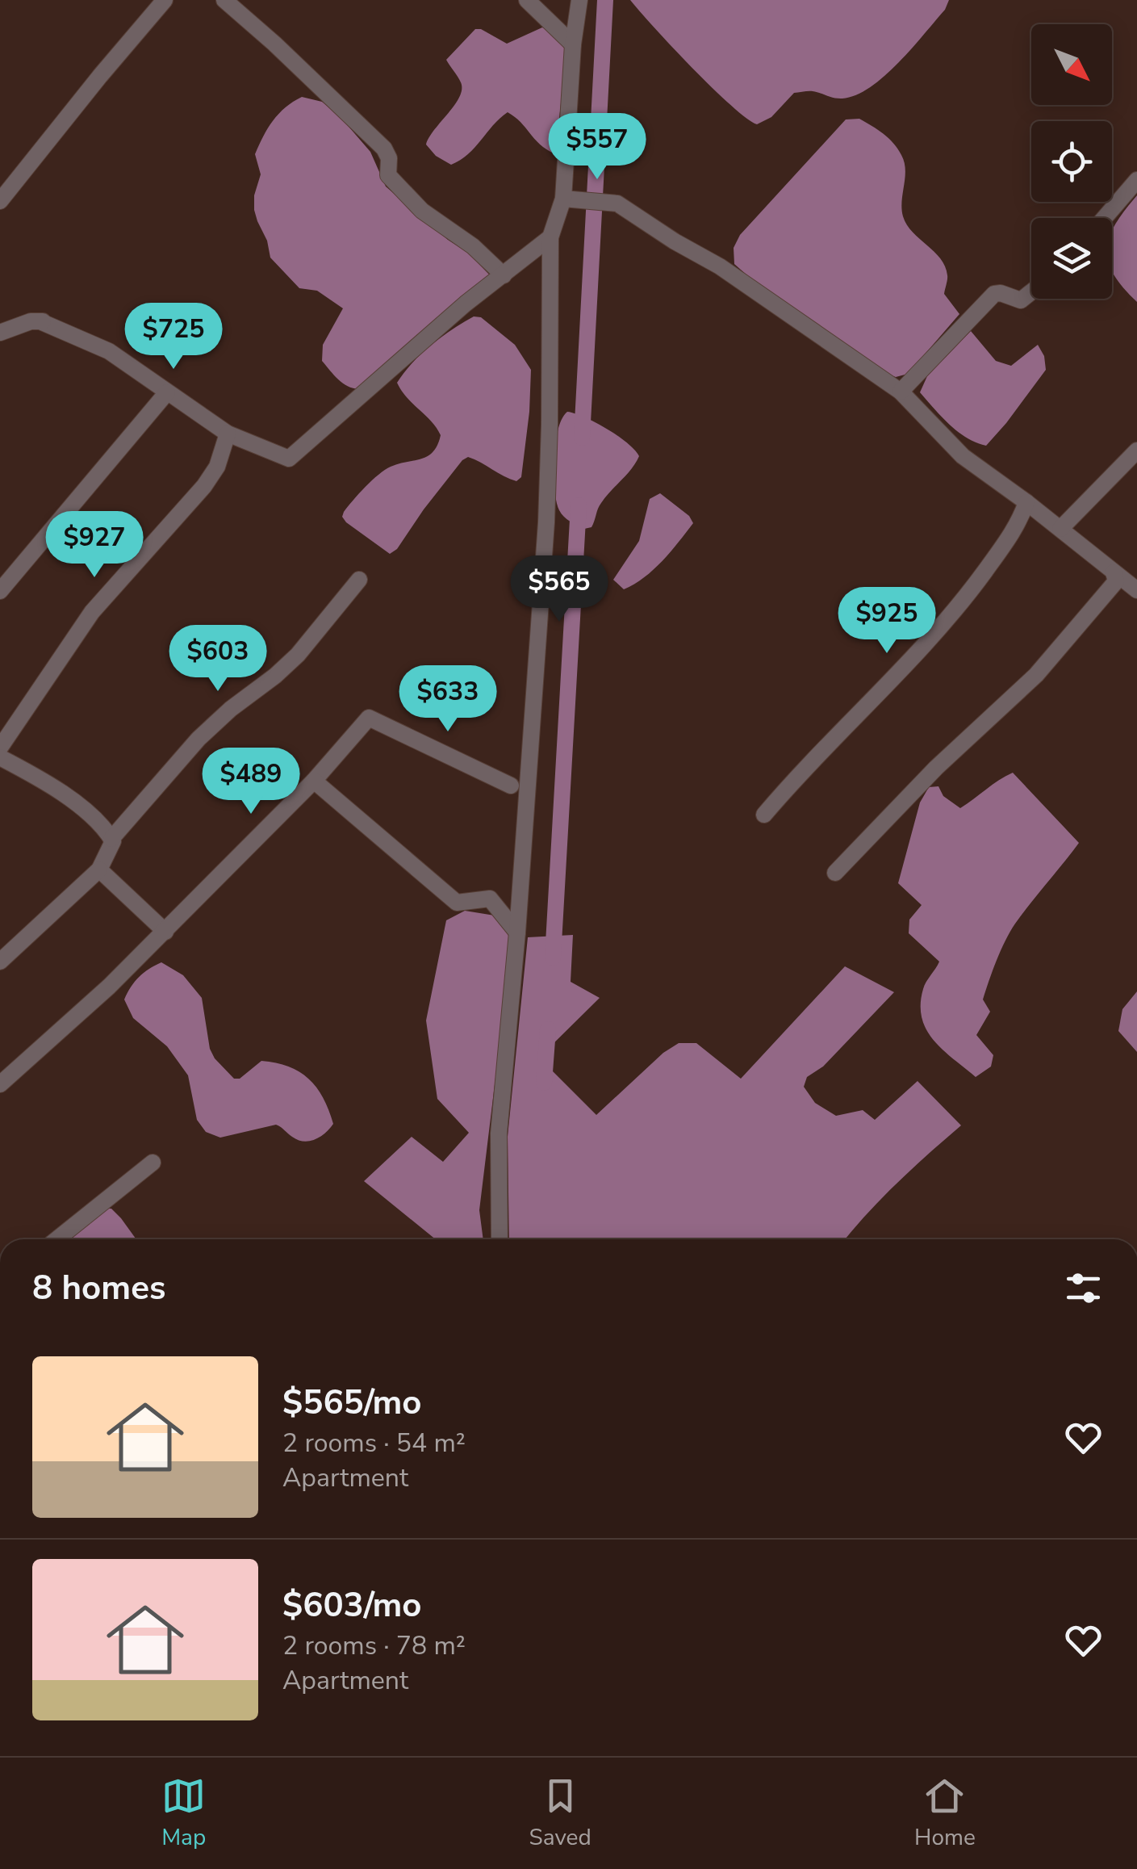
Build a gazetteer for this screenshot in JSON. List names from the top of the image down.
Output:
{
  "north": "bottom right",
  "page": {
    "price": [
      "$557",
      "$725",
      "$927",
      "$565",
      "$925",
      "$603",
      "$633",
      "$489"
    ],
    "heading": "8 homes",
    "list": [
      {
        "name": "$565/mo",
        "note": "2 rooms · 54 m² · Apartment"
      },
      {
        "name": "$603/mo",
        "note": "2 rooms · 78 m² · Apartment"
      }
    ],
    "tabs": ["Map", "Saved", "Home"]
  }
}
